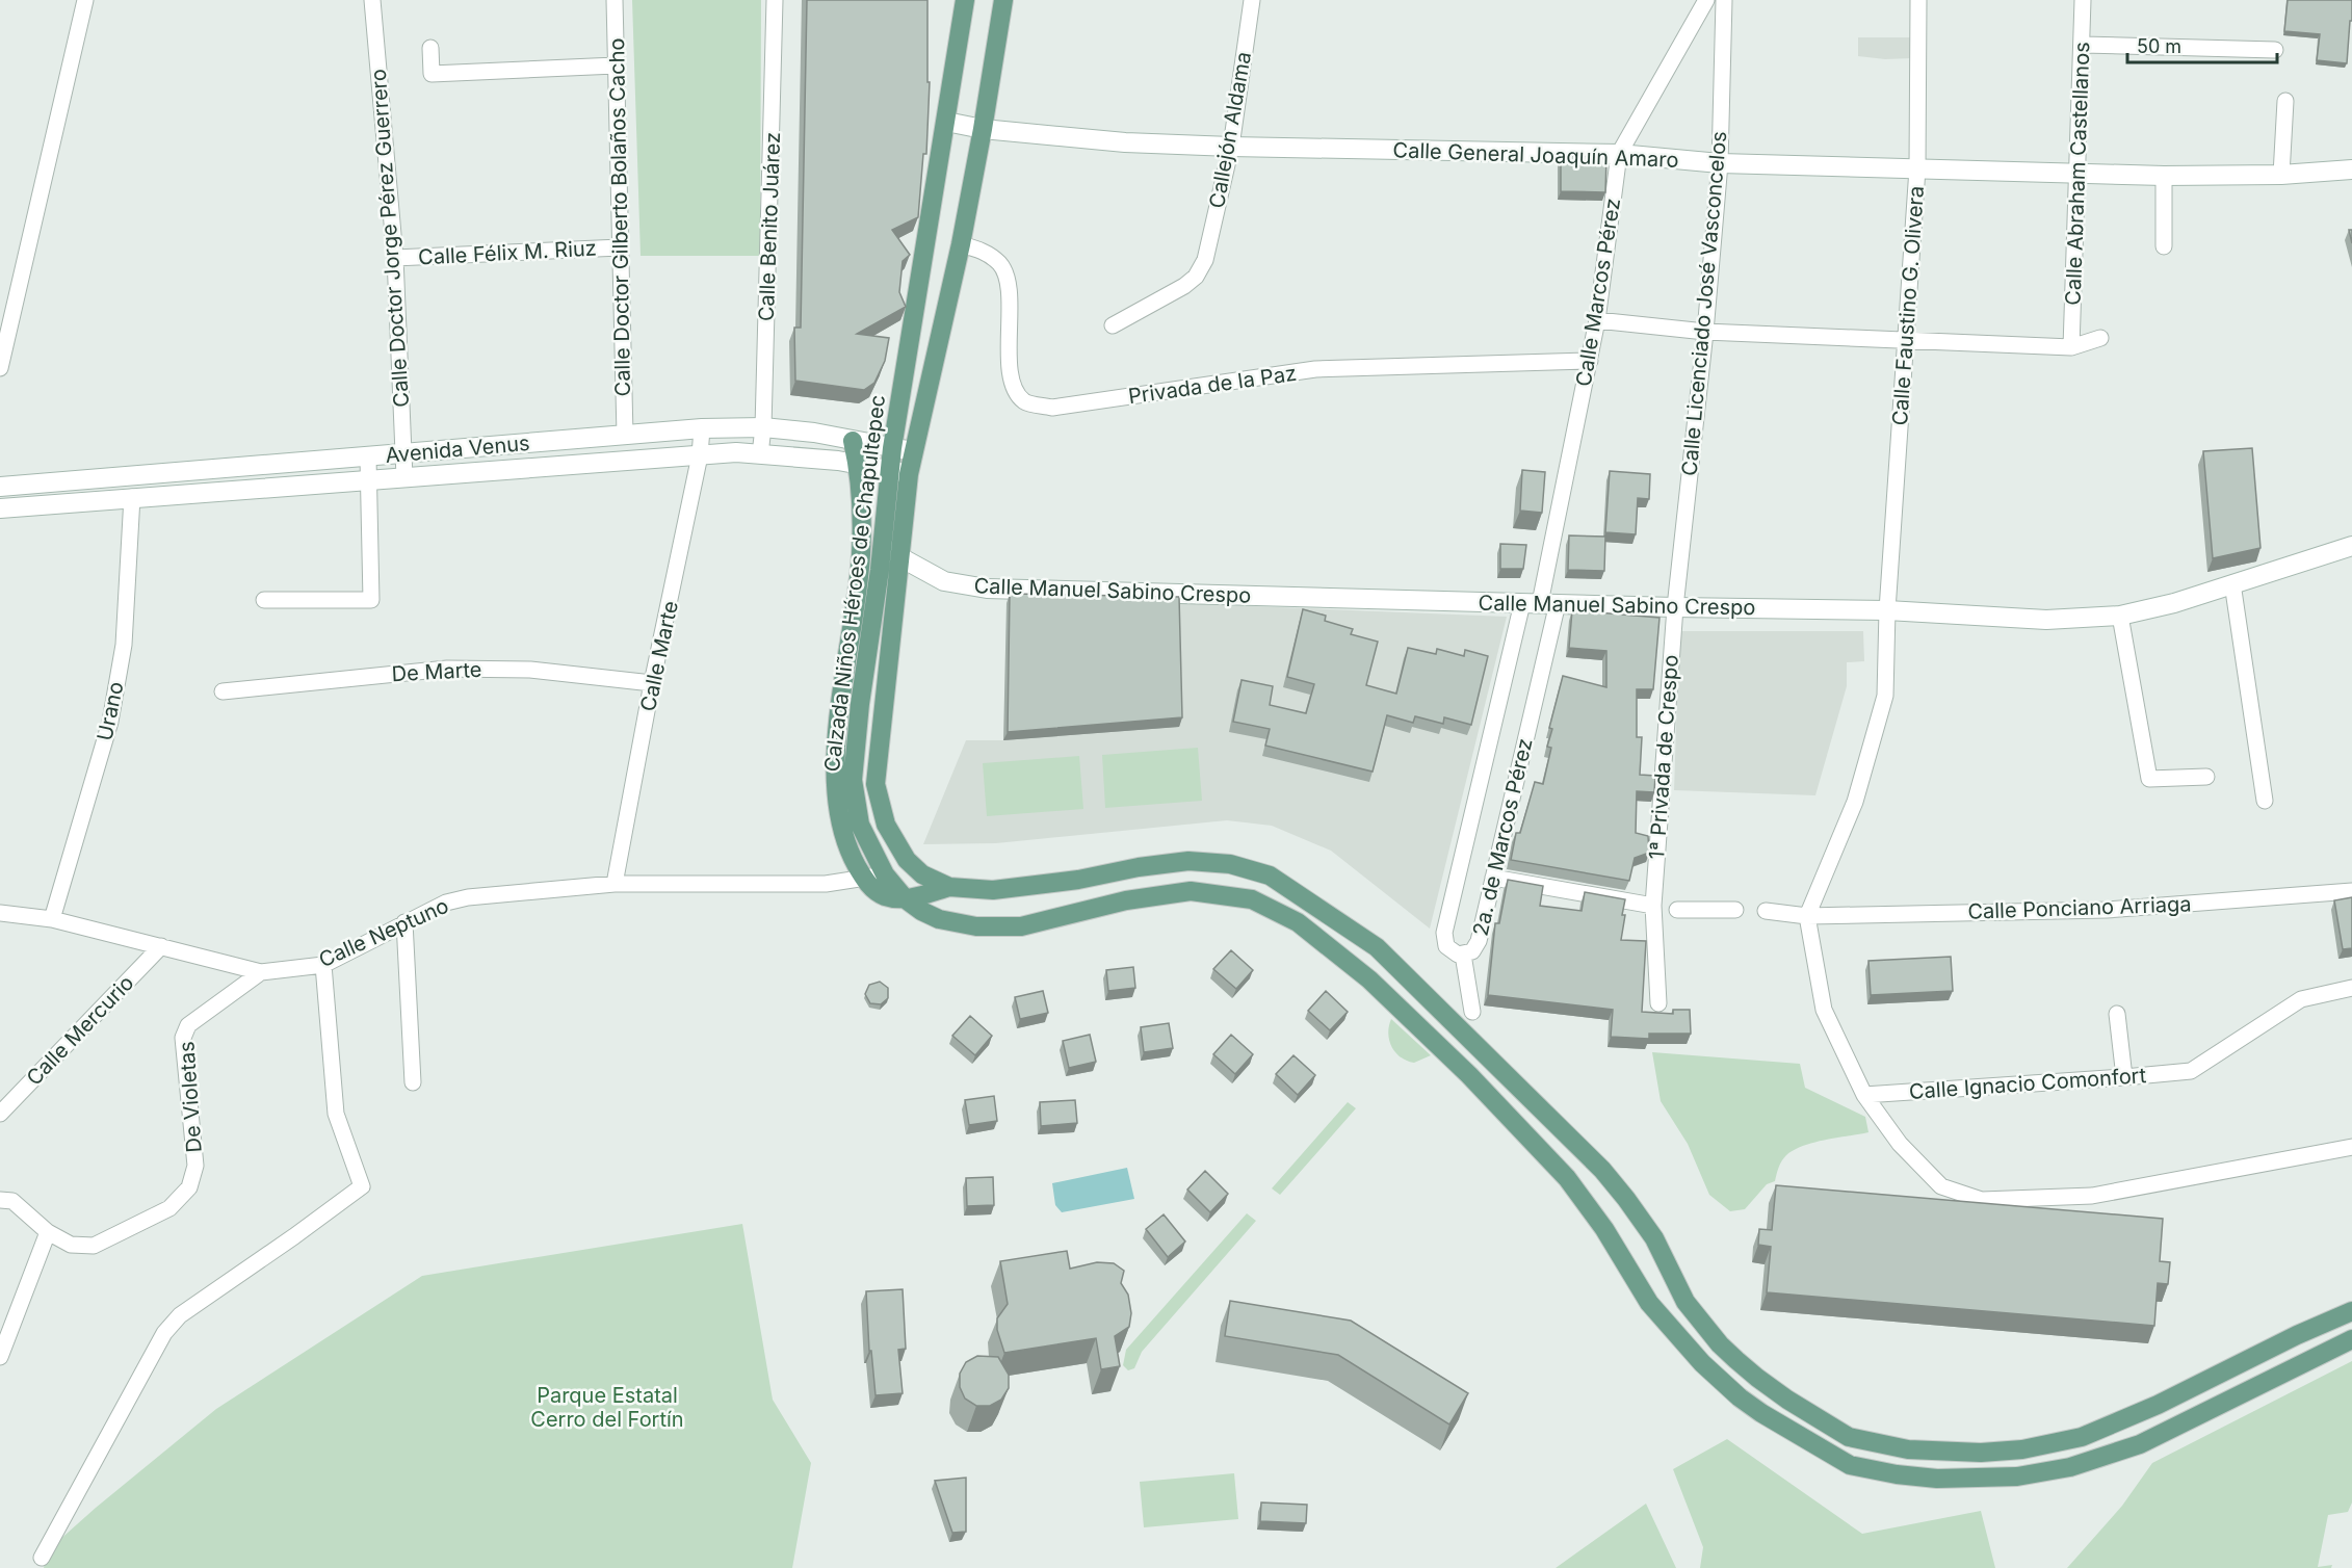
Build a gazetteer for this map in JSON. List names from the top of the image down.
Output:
{
  "streets": {
    "main road": ["Calzada Niños Héroes de Chapultepec"],
    "street": [
      "Callejón Aldama",
      "Calle General Joaquín Amaro",
      "Calle Abraham Castellanos",
      "Calle Doctor Gilberto Bolaños Cacho",
      "Calle Benito Juárez",
      "Calle Doctor Jorge Pérez Guerrero",
      "Calle Félix M. Riuz",
      "Calle Marcos Pérez",
      "Calle Licenciado José Vasconcelos",
      "Calle Faustino G. Olivera",
      "Privada de la Paz",
      "Avenida Venus",
      "Calle Manuel Sabino Crespo",
      "Calle Marte",
      "De Marte",
      "Urano",
      "1ª Privada de Crespo",
      "2a. de Marcos Pérez",
      "Calle Ponciano Arriaga",
      "Calle Neptuno",
      "Calle Mercurio",
      "Calle Ignacio Comonfort",
      "De Violetas"
    ]
  },
  "crossings": [
    ["Callejón Aldama", "Calle General Joaquín Amaro"],
    ["Calle General Joaquín Amaro", "Calle Abraham Castellanos"],
    ["Calle General Joaquín Amaro", "Calle Marcos Pérez"],
    ["Calle General Joaquín Amaro", "Calle Licenciado José Vasconcelos"],
    ["Calle General Joaquín Amaro", "Calle Faustino G. Olivera"],
    ["Calle General Joaquín Amaro", "Calzada Niños Héroes de Chapultepec"],
    ["Calle Doctor Gilberto Bolaños Cacho", "Calle Félix M. Riuz"],
    ["Calle Doctor Gilberto Bolaños Cacho", "Avenida Venus"],
    ["Calle Benito Juárez", "Avenida Venus"],
    ["Calle Doctor Jorge Pérez Guerrero", "Calle Félix M. Riuz"],
    ["Calle Doctor Jorge Pérez Guerrero", "Avenida Venus"],
    ["Calle Marcos Pérez", "Privada de la Paz"],
    ["Calle Marcos Pérez", "Calle Manuel Sabino Crespo"],
    ["Calle Marcos Pérez", "2a. de Marcos Pérez"],
    ["Calle Licenciado José Vasconcelos", "Calle Manuel Sabino Crespo"],
    ["Calle Licenciado José Vasconcelos", "1ª Privada de Crespo"],
    ["Calle Faustino G. Olivera", "Calle Manuel Sabino Crespo"],
    ["Calle Faustino G. Olivera", "Calle Ponciano Arriaga"],
    ["Privada de la Paz", "Calzada Niños Héroes de Chapultepec"],
    ["Avenida Venus", "Calzada Niños Héroes de Chapultepec"],
    ["Avenida Venus", "Calle Marte"],
    ["Avenida Venus", "Urano"],
    ["Calzada Niños Héroes de Chapultepec", "Calle Manuel Sabino Crespo"],
    ["Calzada Niños Héroes de Chapultepec", "Calle Neptuno"],
    ["Calle Manuel Sabino Crespo", "1ª Privada de Crespo"],
    ["Calle Manuel Sabino Crespo", "2a. de Marcos Pérez"],
    ["Calle Marte", "De Marte"],
    ["Calle Marte", "Calle Neptuno"],
    ["Urano", "Calle Neptuno"],
    ["Calle Neptuno", "Calle Mercurio"],
    ["Calle Neptuno", "De Violetas"]
  ],
  "parks": ["Parque Estatal Cerro del Fortín"],
  "scale_bar": "50 m"
}
